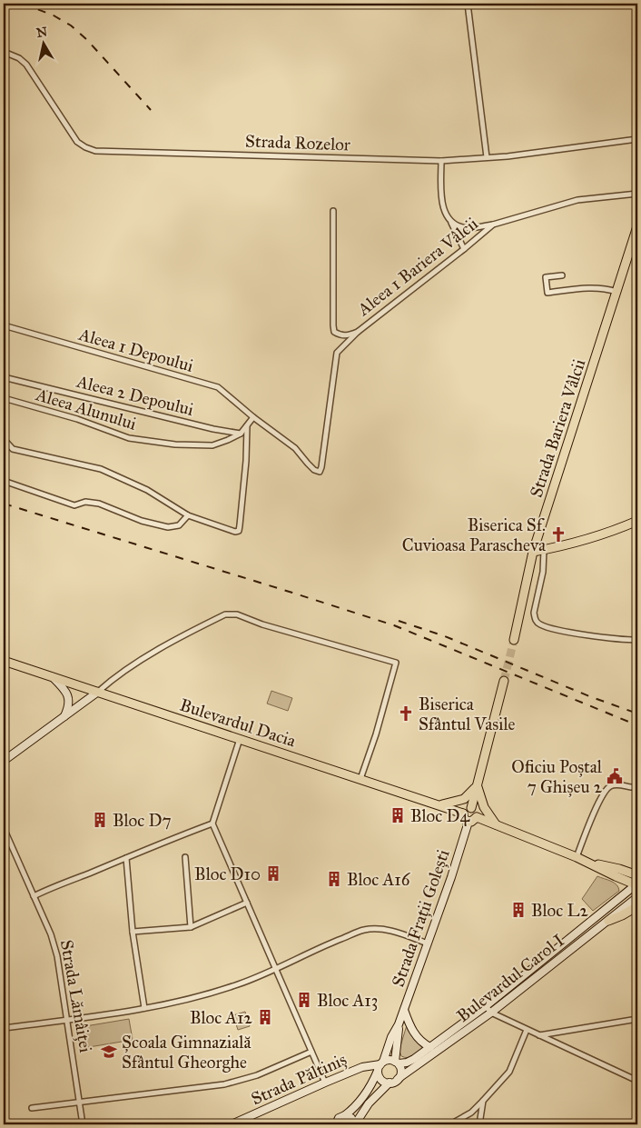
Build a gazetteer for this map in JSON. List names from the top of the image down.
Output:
{
  "streets": {
    "main road": ["Strada Bariera Vâlcii", "Bulevardul Dacia"],
    "street": [
      "Strada Rozelor",
      "Aleea 1 Bariera Vâlcii",
      "Aleea 1 Depoului",
      "Aleea 2 Depoului",
      "Aleea Alunului",
      "Strada Frații Golești",
      "Bulevardul Carol I",
      "Strada Lămâiței",
      "Strada Păltiniș"
    ]
  },
  "crossings": [
    ["Aleea 1 Bariera Vâlcii", "Aleea 1 Depoului"],
    ["Aleea 2 Depoului", "Aleea Alunului"],
    ["Bulevardul Dacia", "Strada Frații Golești"],
    ["Strada Frații Golești", "Bulevardul Carol I"],
    ["Strada Frații Golești", "Strada Păltiniș"],
    ["Bulevardul Carol I", "Strada Păltiniș"]
  ],
  "places": {
    "church": ["Biserica Sf. Cuvioasa Parascheva", "Biserica Sfântul Vasile"],
    "public building": ["Oficiu Poștal 7 Ghișeu 2"],
    "building": [
      "Bloc D4",
      "Bloc D7",
      "Bloc D10",
      "Bloc A16",
      "Bloc L2",
      "Bloc A13",
      "Bloc A12"
    ],
    "school or university": ["Școala Gimnazială Sfântul Gheorghe"]
  },
  "north": "top"
}
